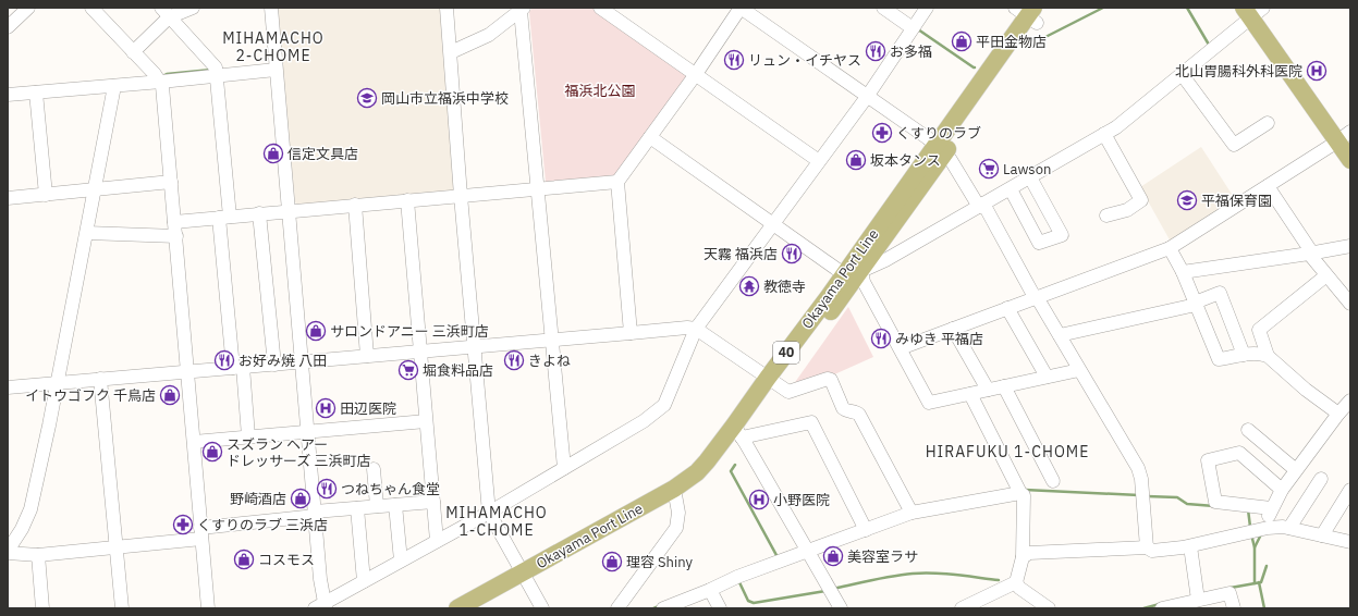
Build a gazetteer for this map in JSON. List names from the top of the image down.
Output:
{
  "streets": {
    "main road": ["Okayama Port Line", "40"]
  },
  "districts": ["MIHAMACHO 2-CHOME", "HIRAFUKU 1-CHOME", "MIHAMACHO 1-CHOME"],
  "parks": ["福浜北公園"],
  "places": {
    "shop": [
      "平田金物店",
      "信定文具店",
      "坂本タンス",
      "サロンドアニー 三浜町店",
      "イトウゴフク 千鳥店",
      "スズラン ヘアー ドレッサーズ 三浜町店",
      "野崎酒店",
      "美容室ラサ",
      "コスモス",
      "理容 Shiny"
    ],
    "restaurant": [
      "お多福",
      "リュン・イチヤス",
      "天霧 福浜店",
      "みゆき 平福店",
      "お好み焼 八田",
      "きよね",
      "つねちゃん食堂"
    ],
    "hospital": ["北山胃腸科外科医院", "田辺医院", "小野医院"],
    "school or university": ["岡山市立福浜中学校", "平福保育園"],
    "pharmacy": ["くすりのラブ", "くすりのラブ 三浜店"],
    "supermarket": ["Lawson", "堀食料品店"],
    "temple": ["教徳寺"]
  }
}
